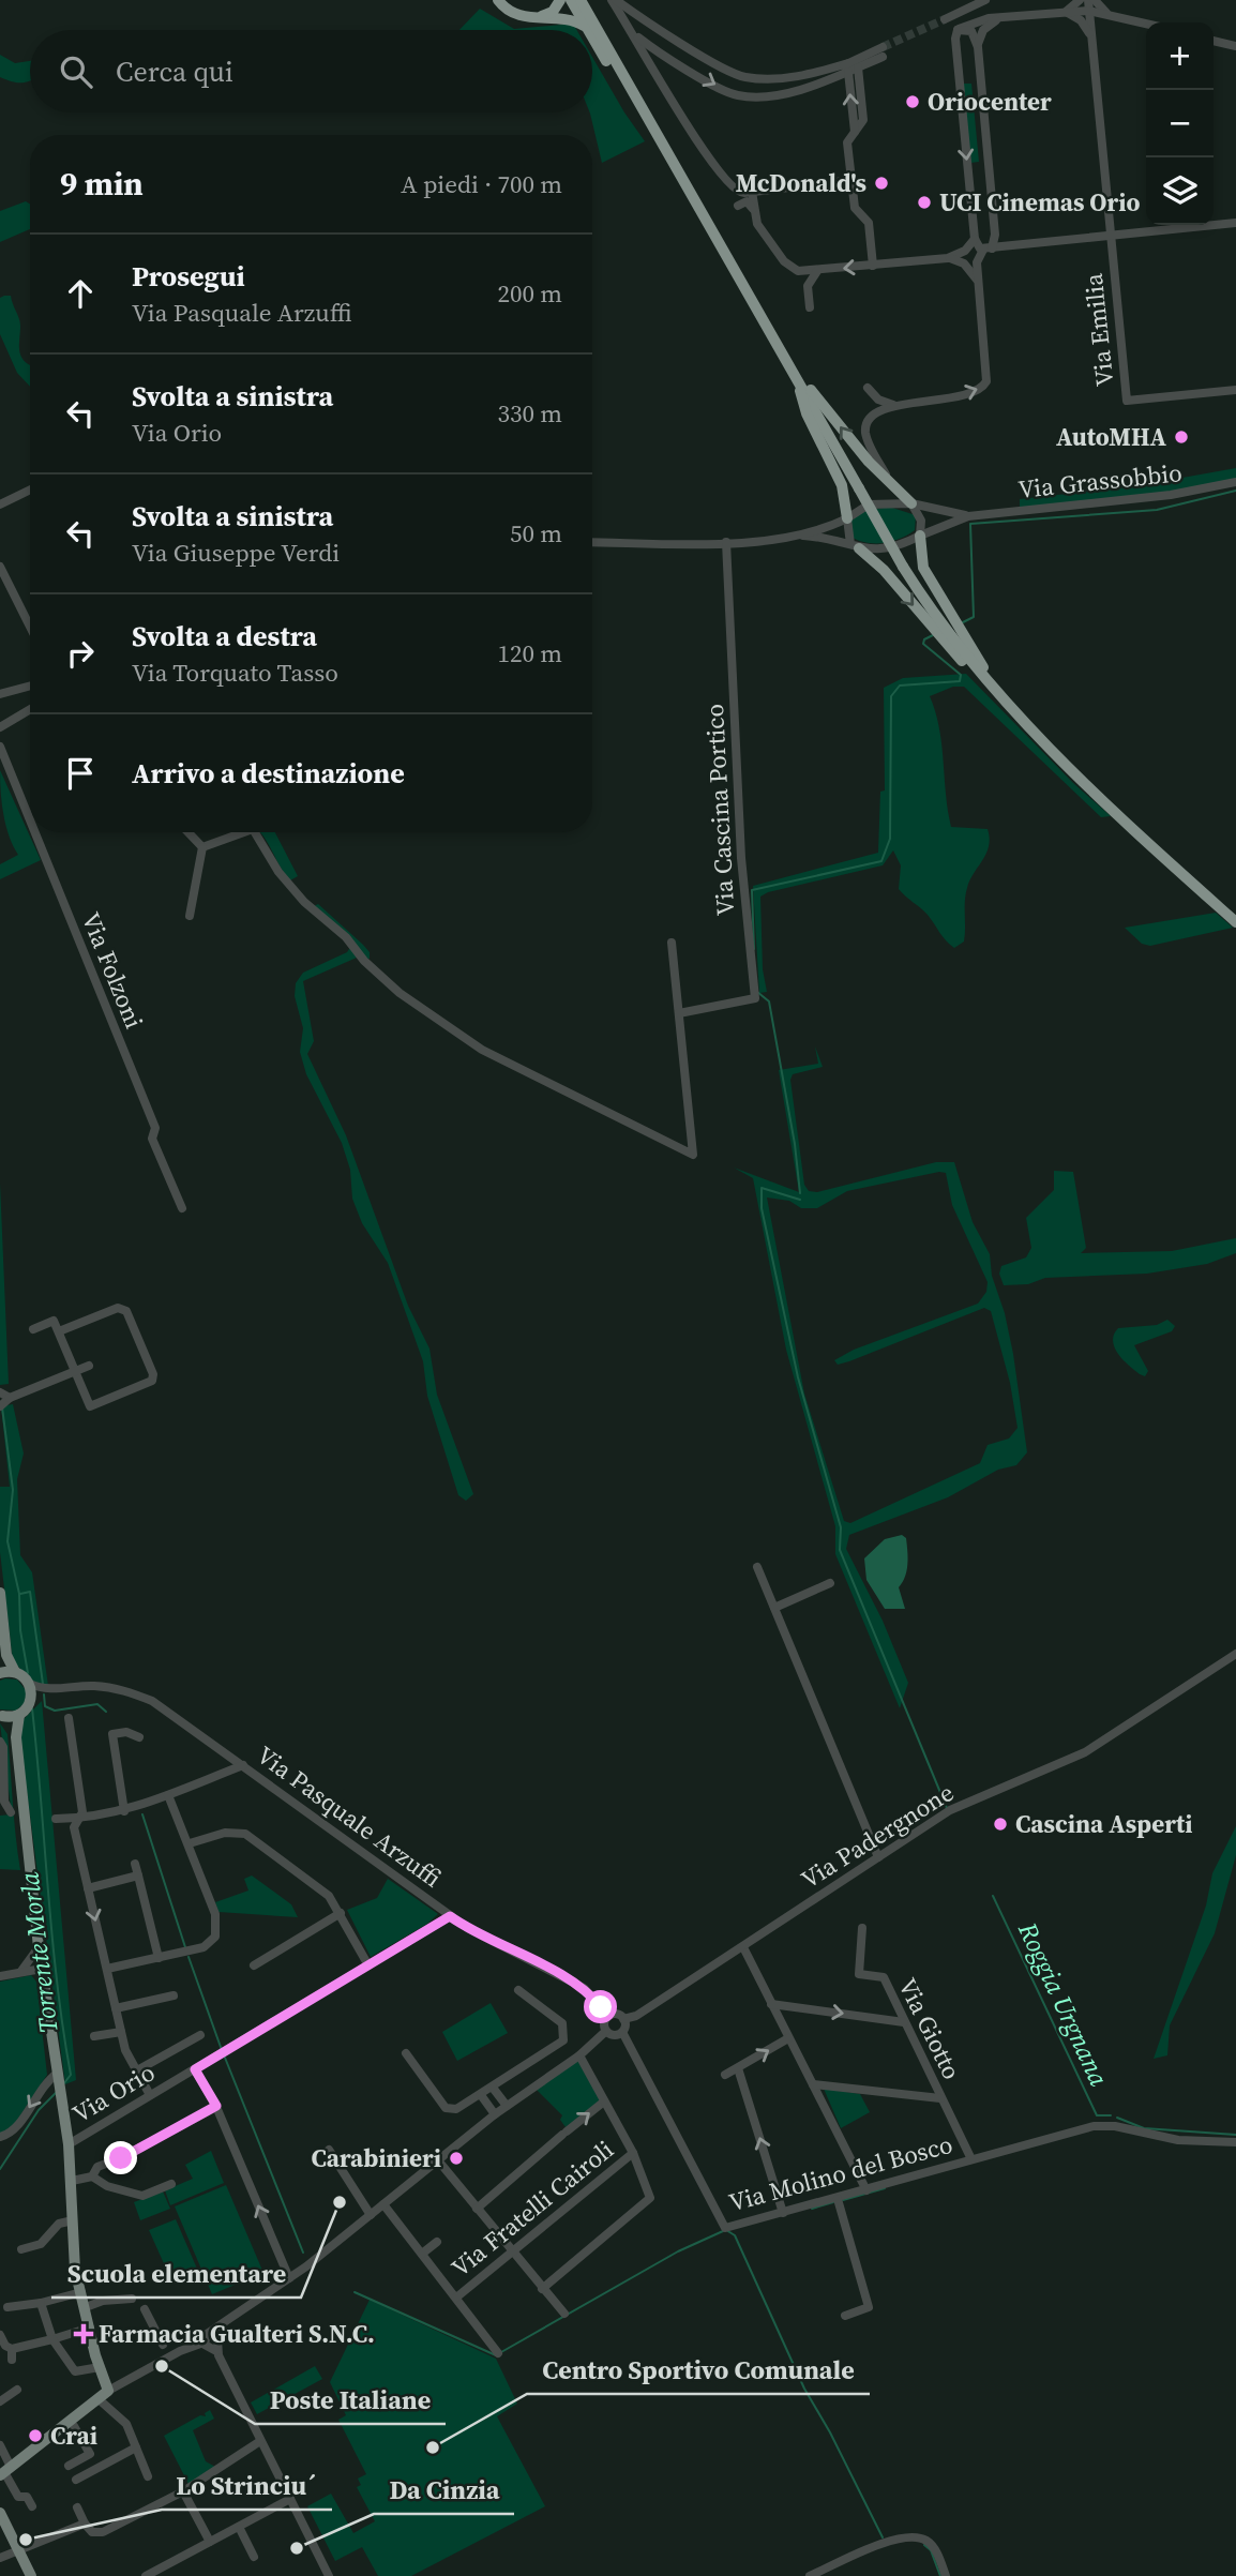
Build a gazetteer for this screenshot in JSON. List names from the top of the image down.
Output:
{
  "streets": {
    "street": [
      "Via Emilia",
      "Via Grassobbio",
      "Via Cascina Portico",
      "Via Folzoni",
      "Via Pasquale Arzuffi",
      "Via Padergnone",
      "Via Giotto",
      "Via Orio",
      "Via Molino del Bosco",
      "Via Fratelli Cairoli"
    ]
  },
  "crossings": [
    ["Via Pasquale Arzuffi", "Via Padergnone"],
    ["Via Pasquale Arzuffi", "Via Orio"],
    ["Via Pasquale Arzuffi", "Via Molino del Bosco"],
    ["Via Padergnone", "Via Molino del Bosco"],
    ["Via Giotto", "Via Molino del Bosco"]
  ],
  "water": ["Torrente Morla", "Roggia Urgnana"],
  "places": {
    "other": [
      "Oriocenter",
      "McDonald's",
      "UCI Cinemas Orio",
      "AutoMHA",
      "Cascina Asperti",
      "Carabinieri",
      "Scuola elementare",
      "Poste Italiane",
      "Crai",
      "Centro Sportivo Comunale",
      "Lo Strinciu´",
      "Da Cinzia"
    ],
    "health": ["Farmacia Gualteri S.N.C."]
  },
  "page": {
    "map_buttons": ["+", "−"],
    "search": "Cerca qui",
    "heading": ["9 min", "A piedi · 700 m"],
    "list": [
      ["Prosegui", "Via Pasquale Arzuffi", "200 m"],
      ["Svolta a sinistra", "Via Orio", "330 m"],
      ["Svolta a sinistra", "Via Giuseppe Verdi", "50 m"],
      ["Svolta a destra", "Via Torquato Tasso", "120 m"],
      "Arrivo a destinazione"
    ]
  }
}
